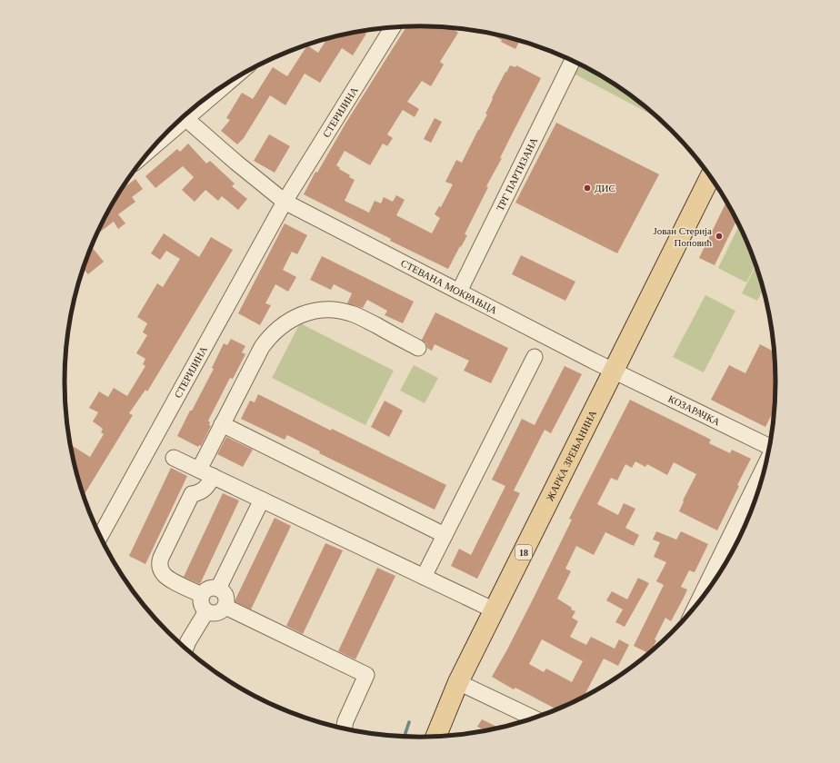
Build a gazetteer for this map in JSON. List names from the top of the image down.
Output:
{
  "streets": {
    "main road": ["ЖАРКА ЗРЕЊАНИНА", "18"],
    "street": [
      "СТЕРИЈИНА",
      "ТРГ ПАРТИЗАНА",
      "СТЕВАНА МОКРАЊЦА",
      "КОЗАРАЧКА"
    ]
  },
  "crossings": [
    ["СТЕРИЈИНА", "СТЕВАНА МОКРАЊЦА"],
    ["ТРГ ПАРТИЗАНА", "СТЕВАНА МОКРАЊЦА"],
    ["СТЕВАНА МОКРАЊЦА", "КОЗАРАЧКА"],
    ["СТЕВАНА МОКРАЊЦА", "ЖАРКА ЗРЕЊАНИНА"],
    ["КОЗАРАЧКА", "ЖАРКА ЗРЕЊАНИНА"]
  ],
  "places": ["ДИС", "Јован Стерија Поповић"]
}
